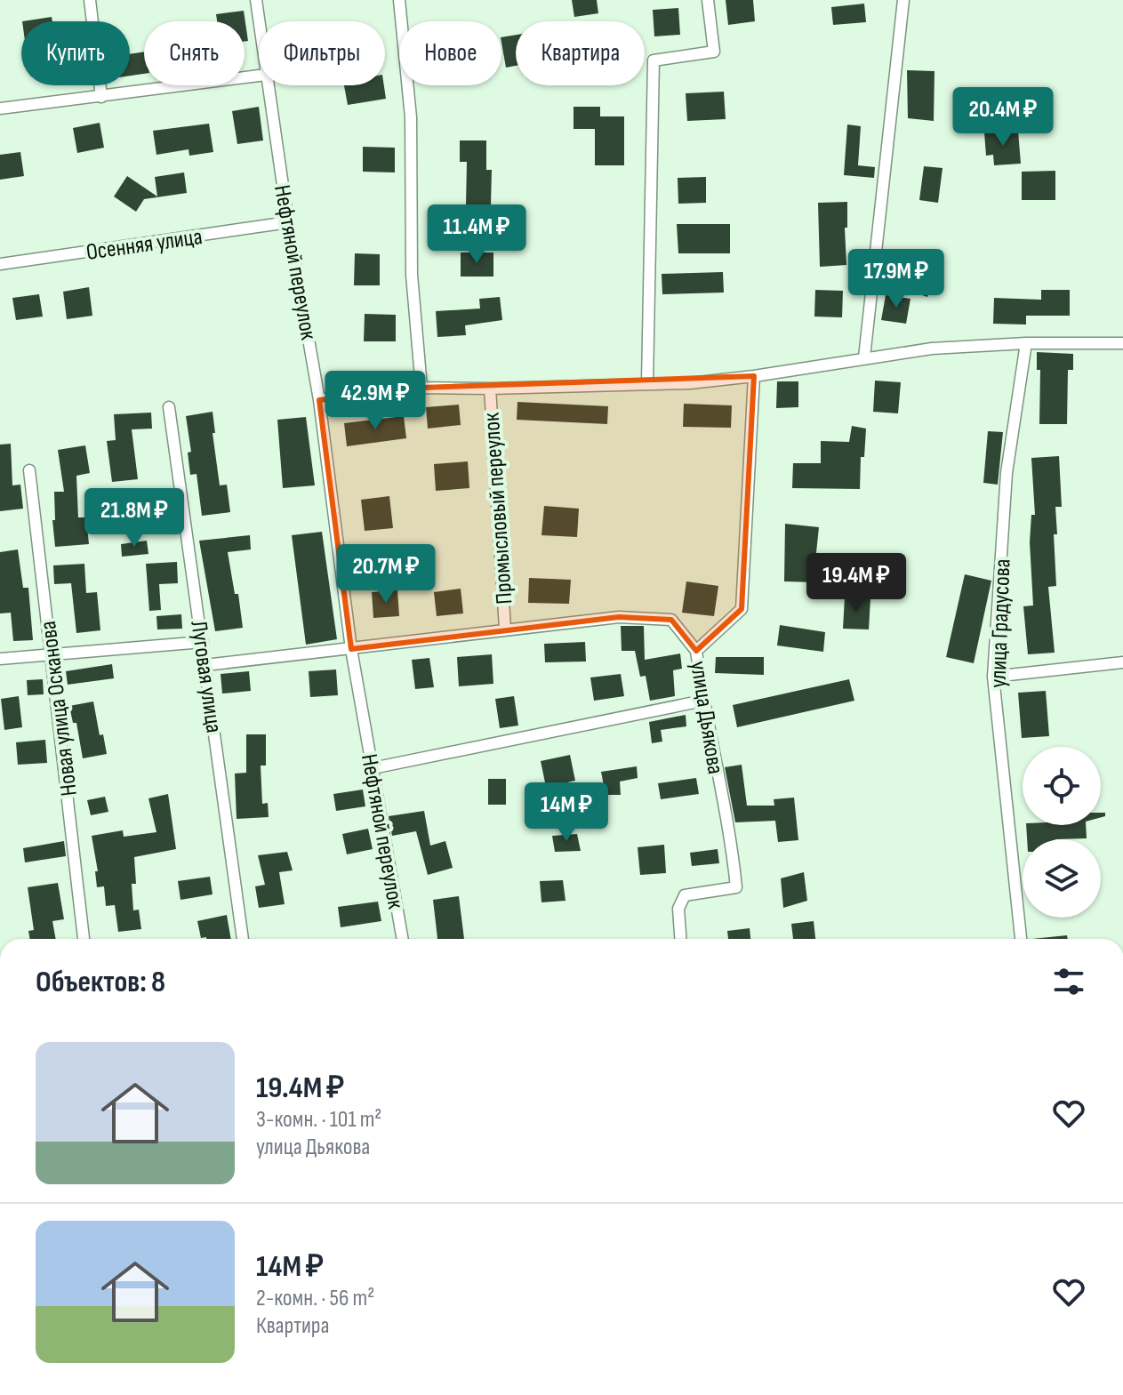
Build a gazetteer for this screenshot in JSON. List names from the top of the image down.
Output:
{
  "streets": {
    "street": [
      "Осенняя улица",
      "Нефтяной переулок",
      "Промысловый переулок",
      "улица Градусова",
      "Луговая улица",
      "Новая улица Осканова",
      "улица Дьякова"
    ]
  },
  "crossings": [
    ["Осенняя улица", "Нефтяной переулок"]
  ],
  "page": {
    "chip": [
      "Купить",
      "Снять",
      "Фильтры",
      "Новое",
      "Квартира"
    ],
    "price": [
      "20.4M ₽",
      "11.4M ₽",
      "17.9M ₽",
      "42.9M ₽",
      "21.8M ₽",
      "20.7M ₽",
      "19.4M ₽",
      "14M ₽"
    ],
    "heading": "Объектов: 8",
    "list": [
      {
        "name": "19.4M ₽",
        "note": "3-комн. · 101 m² · улица Дьякова"
      },
      {
        "name": "14M ₽",
        "note": "2-комн. · 56 m² · Квартира"
      }
    ]
  }
}
